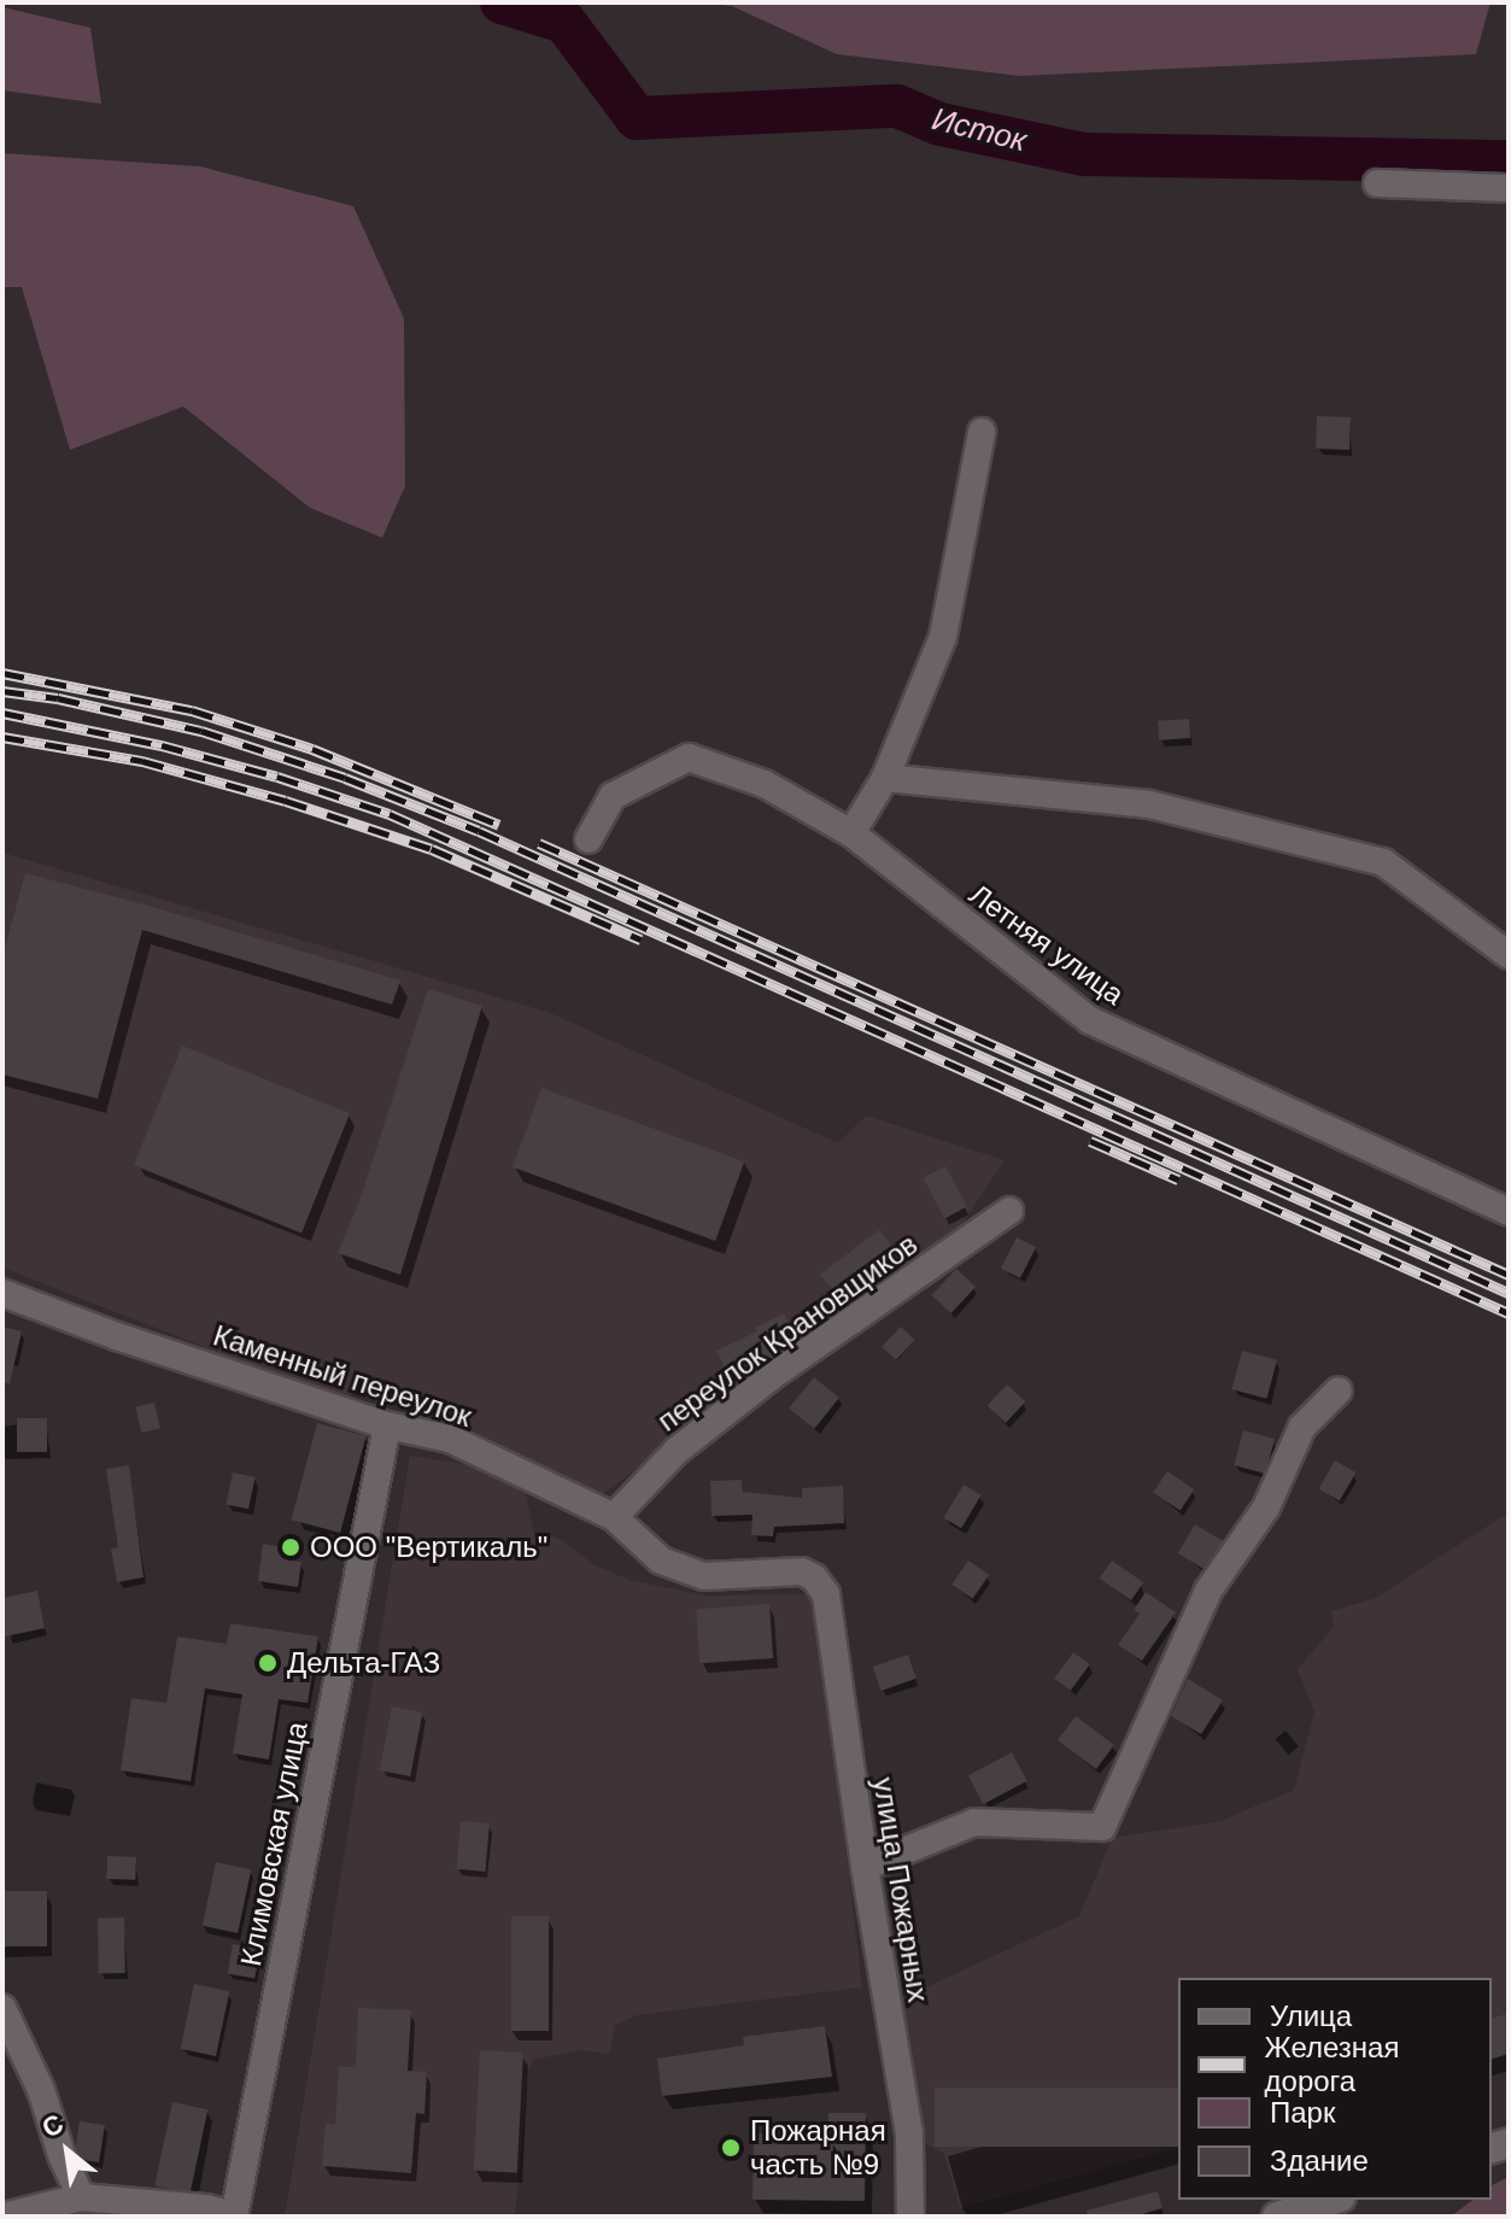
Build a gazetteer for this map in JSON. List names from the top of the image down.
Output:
{
  "streets": {
    "street": [
      "Летняя улица",
      "переулок Крановщиков",
      "Каменный переулок",
      "Климовская улица",
      "улица Пожарных"
    ]
  },
  "crossings": [
    ["переулок Крановщиков", "Каменный переулок"],
    ["Каменный переулок", "Климовская улица"],
    ["Каменный переулок", "улица Пожарных"]
  ],
  "water": ["Исток"],
  "places": ["ООО \"Вертикаль\"", "Дельта-ГАЗ", "Пожарная часть №9"],
  "legend": [
    "Улица",
    "Железная дорога",
    "Парк",
    "Здание"
  ],
  "north": "top left"
}
